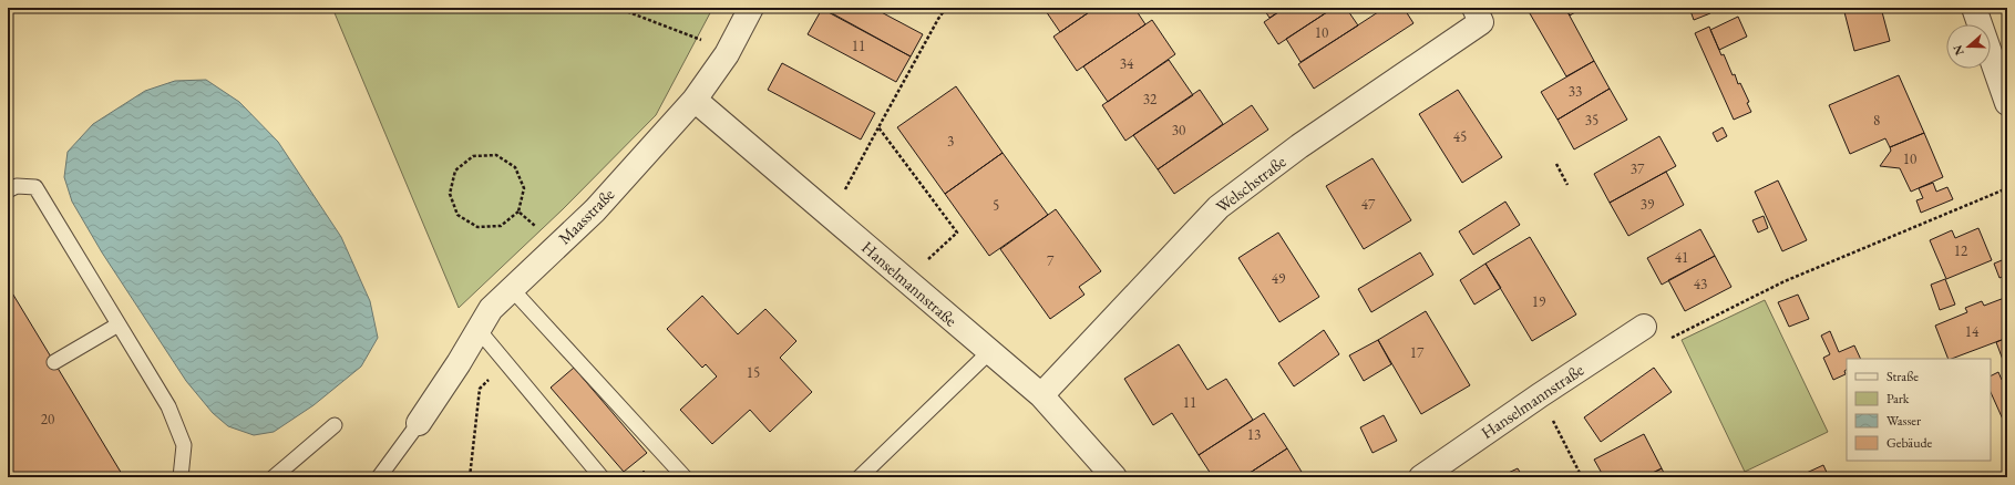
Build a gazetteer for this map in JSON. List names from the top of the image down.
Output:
{
  "streets": {
    "street": ["Welschstraße", "Maasstraße", "Hanselmannstraße"]
  },
  "crossings": [
    ["Welschstraße", "Hanselmannstraße"],
    ["Maasstraße", "Hanselmannstraße"]
  ],
  "house_numbers": [
    "10",
    "11",
    "34",
    "33",
    "32",
    "35",
    "8",
    "30",
    "45",
    "3",
    "10",
    "37",
    "47",
    "39",
    "5",
    "12",
    "41",
    "7",
    "49",
    "43",
    "19",
    "14",
    "17",
    "15",
    "11",
    "20",
    "13"
  ],
  "legend": [
    "Straße",
    "Park",
    "Wasser",
    "Gebäude"
  ],
  "north": "left"
}
